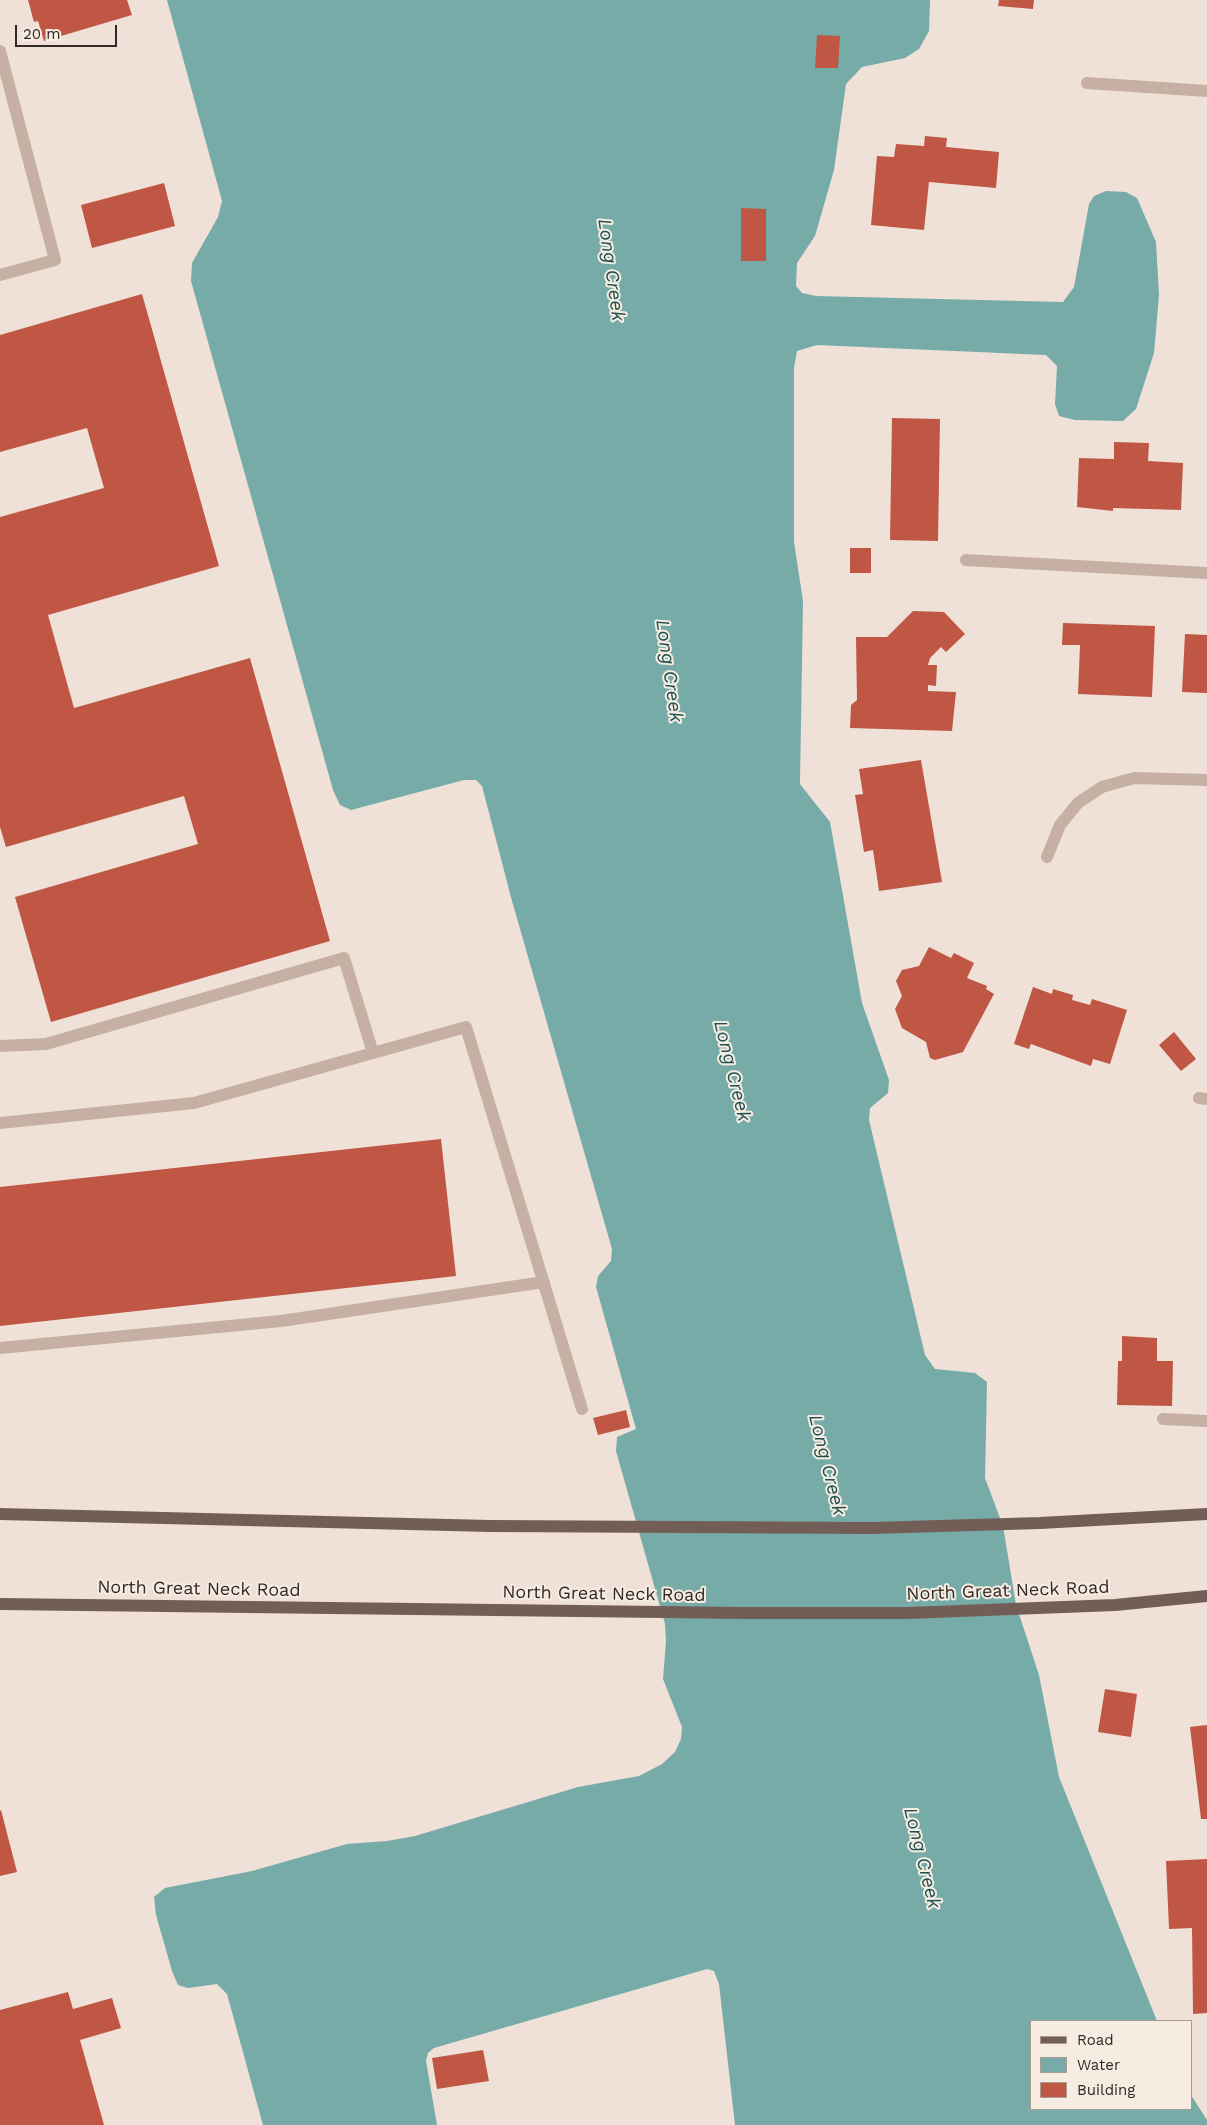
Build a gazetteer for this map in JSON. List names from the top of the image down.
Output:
{
  "streets": {
    "main road": ["North Great Neck Road"]
  },
  "water": ["Long Creek"],
  "legend": ["Road", "Water", "Building"],
  "scale_bar": "20 m"
}
